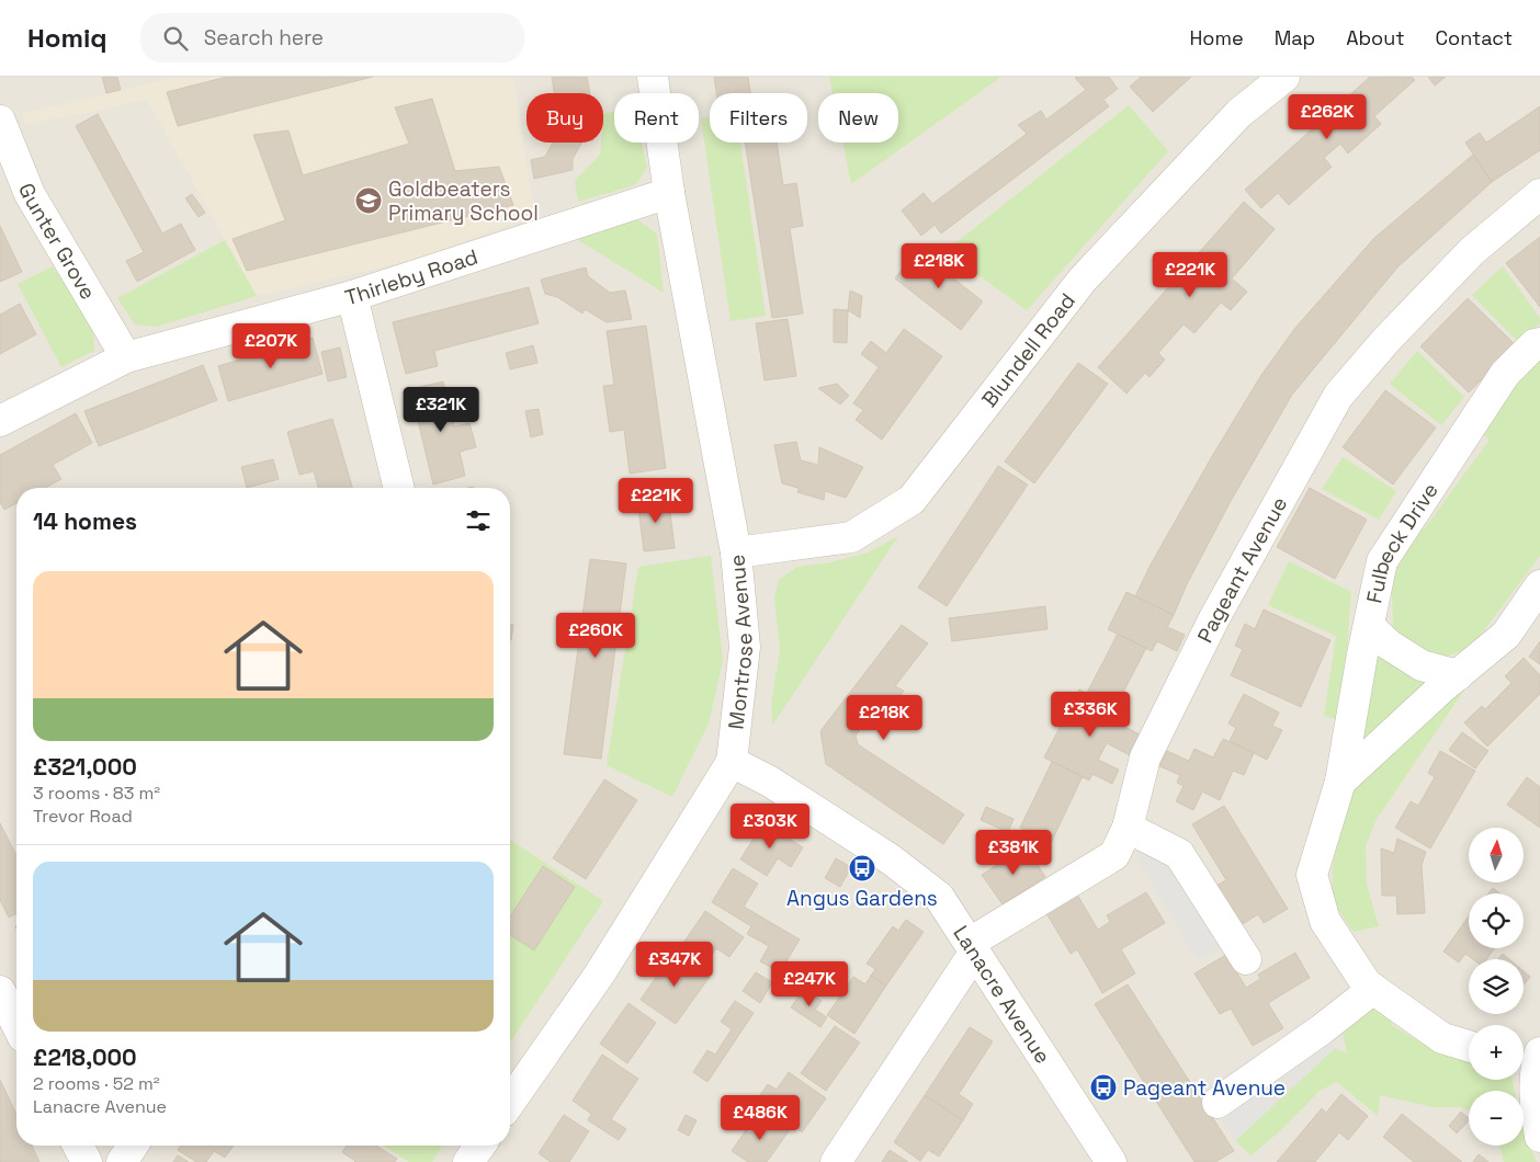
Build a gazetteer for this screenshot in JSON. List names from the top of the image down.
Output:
{
  "streets": {
    "street": [
      "Gunter Grove",
      "Thirleby Road",
      "Blundell Road",
      "Fulbeck Drive",
      "Pageant Avenue",
      "Montrose Avenue",
      "Lanacre Avenue"
    ]
  },
  "crossings": [
    ["Gunter Grove", "Thirleby Road"],
    ["Thirleby Road", "Montrose Avenue"],
    ["Blundell Road", "Montrose Avenue"],
    ["Pageant Avenue", "Lanacre Avenue"],
    ["Montrose Avenue", "Lanacre Avenue"]
  ],
  "places": {
    "school or university": ["Goldbeaters Primary School"],
    "bus stop": ["Angus Gardens", "Pageant Avenue"]
  },
  "north": "top",
  "page": {
    "header": "Homiq",
    "search": "Search here",
    "nav": [
      "Home",
      "Map",
      "About",
      "Contact"
    ],
    "chip": [
      "Buy",
      "Rent",
      "Filters",
      "New"
    ],
    "price": [
      "£262K",
      "£218K",
      "£221K",
      "£207K",
      "£321K",
      "£221K",
      "£260K",
      "£336K",
      "£218K",
      "£303K",
      "£381K",
      "£347K",
      "£247K",
      "£486K"
    ],
    "heading": "14 homes",
    "list": [
      {
        "name": "£321,000",
        "note": "3 rooms · 83 m² · Trevor Road"
      },
      {
        "name": "£218,000",
        "note": "2 rooms · 52 m² · Lanacre Avenue"
      }
    ],
    "map_buttons": ["+", "−"]
  }
}
